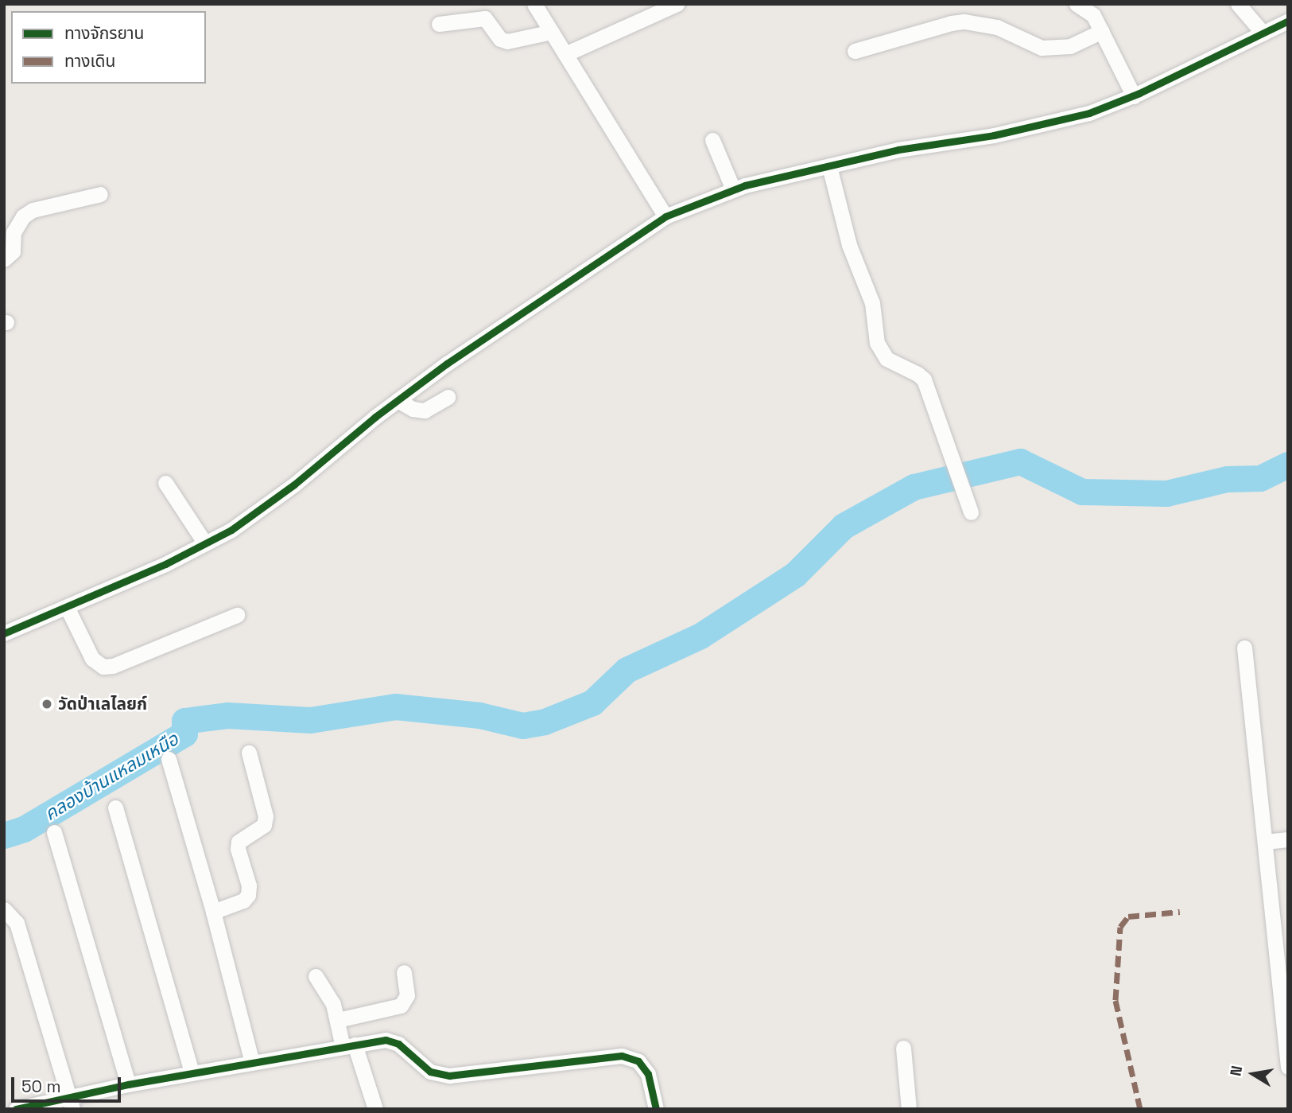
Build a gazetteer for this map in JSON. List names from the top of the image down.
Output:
{
  "water": ["คลองบ้านแหลมเหนือ"],
  "places": ["วัดป่าเลไลยก์"],
  "legend": ["ทางจักรยาน", "ทางเดิน"],
  "scale_bar": "50 m",
  "north": "left"
}
